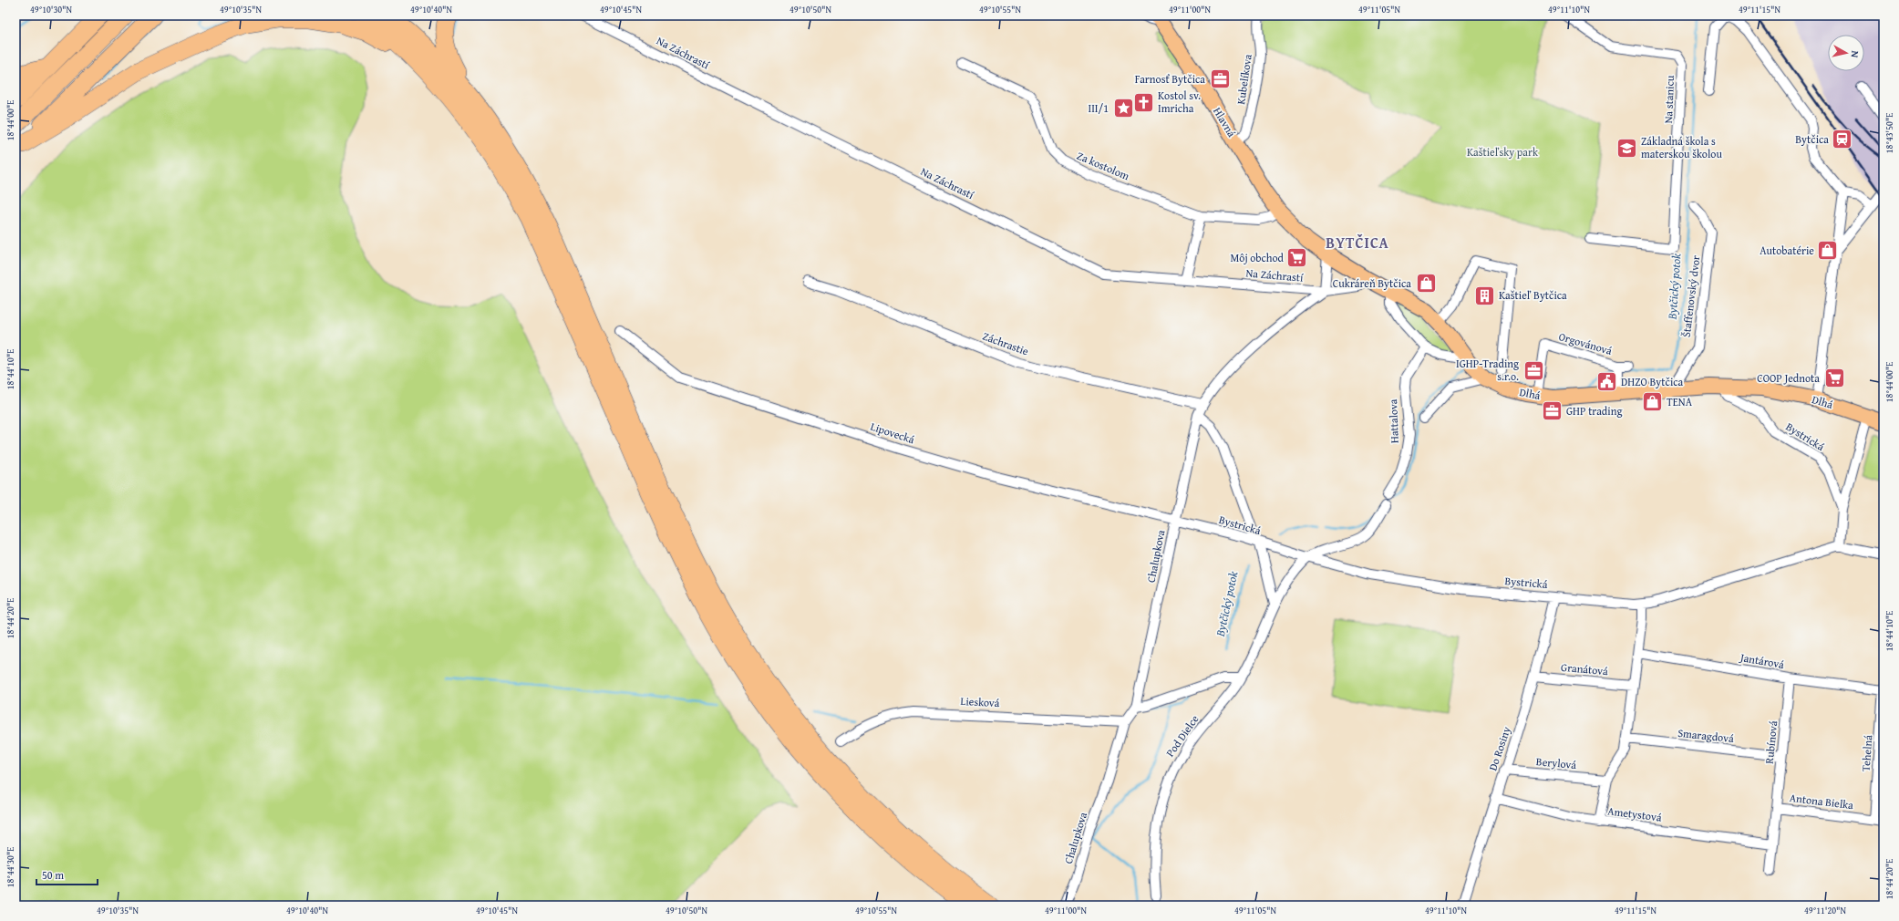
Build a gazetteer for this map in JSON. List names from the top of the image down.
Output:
{
  "streets": {
    "main road": ["Hlavná", "Dlhá"],
    "street": [
      "Na Záchrastí",
      "Kubelíkova",
      "Na stanicu",
      "Za kostolom",
      "Štaffenovský dvor",
      "Záchrastie",
      "Orgovánová",
      "Hattalova",
      "Lipovecká",
      "Bystrická",
      "Chalupkova",
      "Jantárová",
      "Granátová",
      "Liesková",
      "Pod Dielce",
      "Smaragdová",
      "Rubínová",
      "Do Rosiny",
      "Tehelná",
      "Berylová",
      "Antona Bielka",
      "Ametystová"
    ]
  },
  "crossings": [
    ["Na Záchrastí", "Dlhá"],
    ["Na Záchrastí", "Chalupkova"],
    ["Kubelíkova", "Hlavná"],
    ["Hlavná", "Za kostolom"],
    ["Hlavná", "Dlhá"],
    ["Za kostolom", "Dlhá"],
    ["Štaffenovský dvor", "Dlhá"],
    ["Záchrastie", "Chalupkova"],
    ["Orgovánová", "Dlhá"],
    ["Dlhá", "Bystrická"],
    ["Lipovecká", "Bystrická"],
    ["Lipovecká", "Chalupkova"],
    ["Bystrická", "Chalupkova"],
    ["Bystrická", "Pod Dielce"],
    ["Bystrická", "Do Rosiny"],
    ["Chalupkova", "Liesková"],
    ["Jantárová", "Rubínová"],
    ["Jantárová", "Tehelná"],
    ["Granátová", "Do Rosiny"],
    ["Smaragdová", "Rubínová"],
    ["Rubínová", "Antona Bielka"],
    ["Do Rosiny", "Berylová"],
    ["Do Rosiny", "Ametystová"],
    ["Tehelná", "Antona Bielka"],
    ["Antona Bielka", "Ametystová"]
  ],
  "districts": ["BYTČICA"],
  "water": ["Bytčický potok"],
  "parks": ["Kaštieľsky park"],
  "places": {
    "office": ["Farnosť Bytčica", "IGHP-Trading s.r.o.", "GHP trading"],
    "church": ["Kostol sv. Imricha"],
    "place": ["III/1"],
    "station": ["Bytčica"],
    "school or university": ["Základná škola s materskou školou"],
    "shop": ["Autobatérie", "Cukráreň Bytčica", "TENA"],
    "supermarket": ["Môj obchod", "COOP Jednota"],
    "building": ["Kaštieľ Bytčica"],
    "public building": ["DHZO Bytčica"]
  },
  "scale_bar": "50 m",
  "north": "right",
  "coordinates": [
    "49°10'30\"N",
    "49°10'35\"N",
    "49°10'40\"N",
    "49°10'45\"N",
    "49°10'50\"N",
    "49°10'55\"N",
    "49°11'00\"N",
    "49°11'05\"N",
    "49°11'10\"N",
    "49°11'15\"N",
    "18°44'00\"E",
    "18°43'50\"E",
    "18°44'10\"E",
    "18°44'20\"E",
    "18°44'30\"E",
    "49°11'20\"N"
  ]
}
